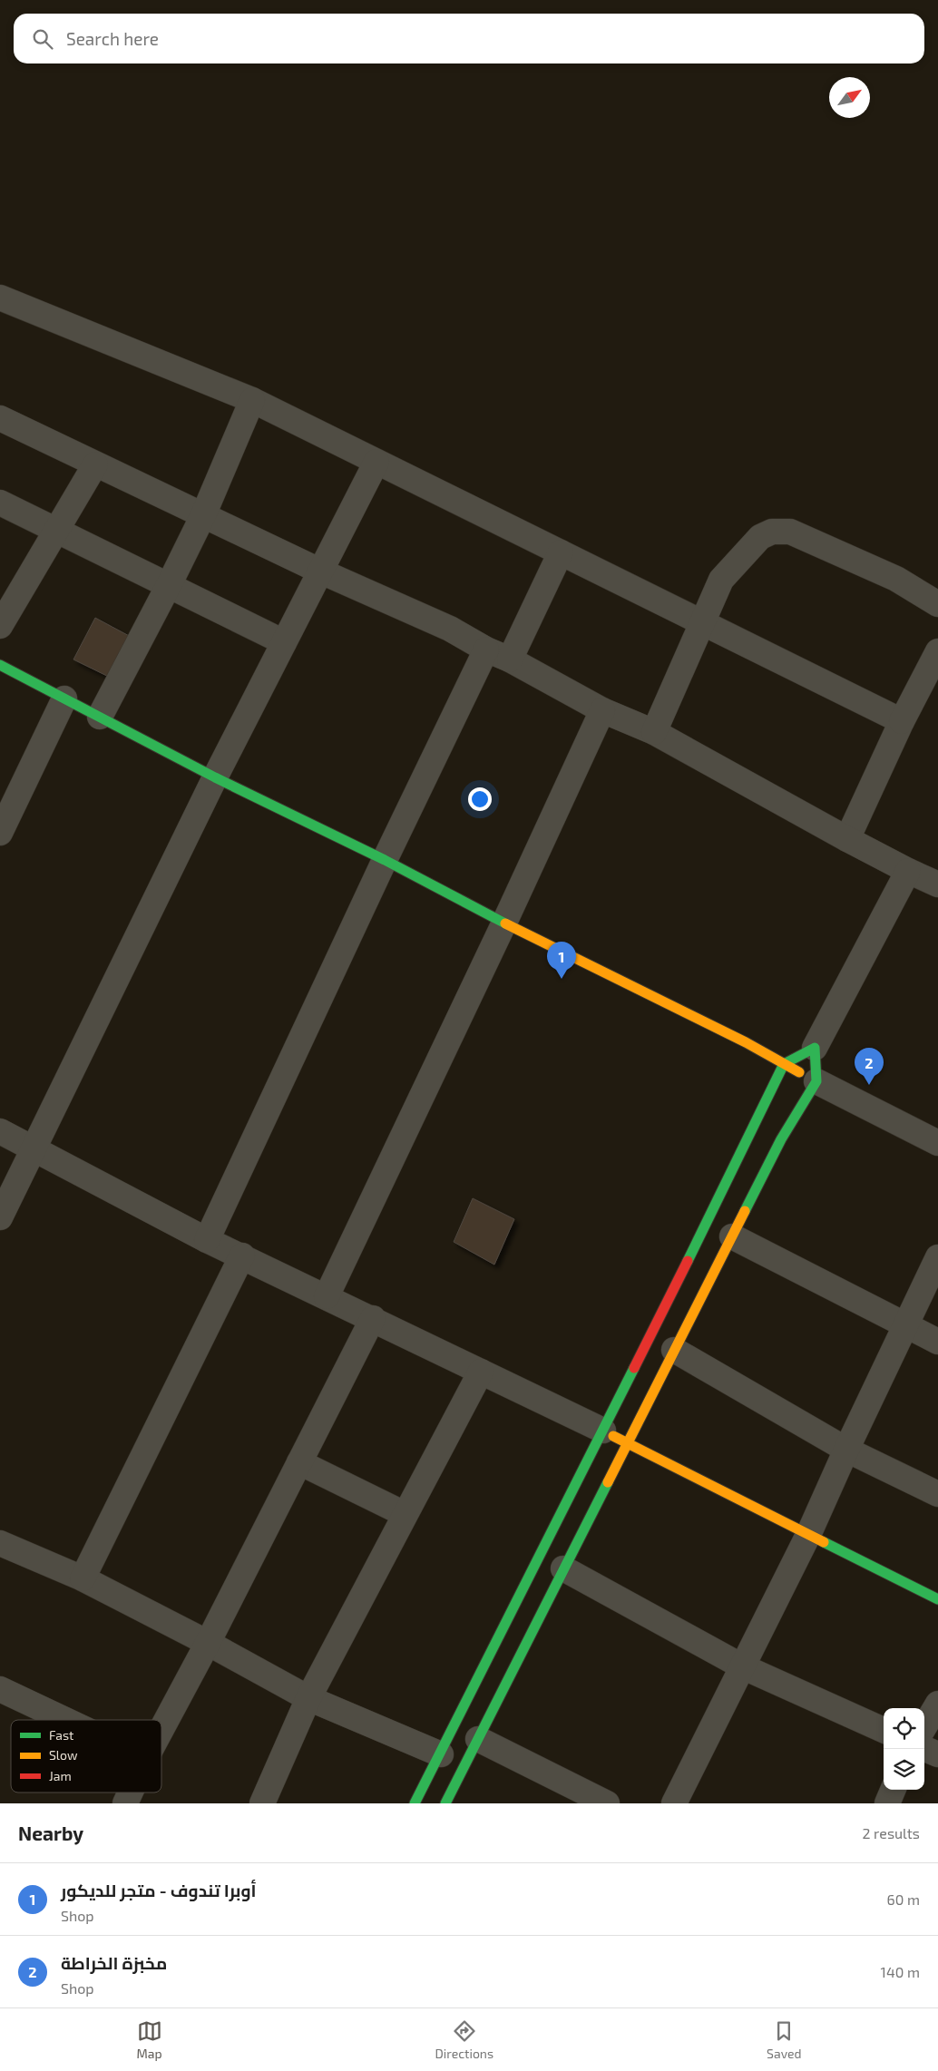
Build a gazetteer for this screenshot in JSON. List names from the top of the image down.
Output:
{
  "legend": ["Fast", "Slow", "Jam"],
  "north": "top right",
  "page": {
    "search": "Search here",
    "pins": ["1", "2"],
    "heading": ["Nearby", "2 results"],
    "list": [
      {
        "mark": "1",
        "name": "أوبرا تندوف - متجر للديكور",
        "note": "Shop",
        "value": "60 m"
      },
      {
        "mark": "2",
        "name": "مخبزة الخراطة",
        "note": "Shop",
        "value": "140 m"
      }
    ],
    "nav": ["Map", "Directions", "Saved"]
  }
}
